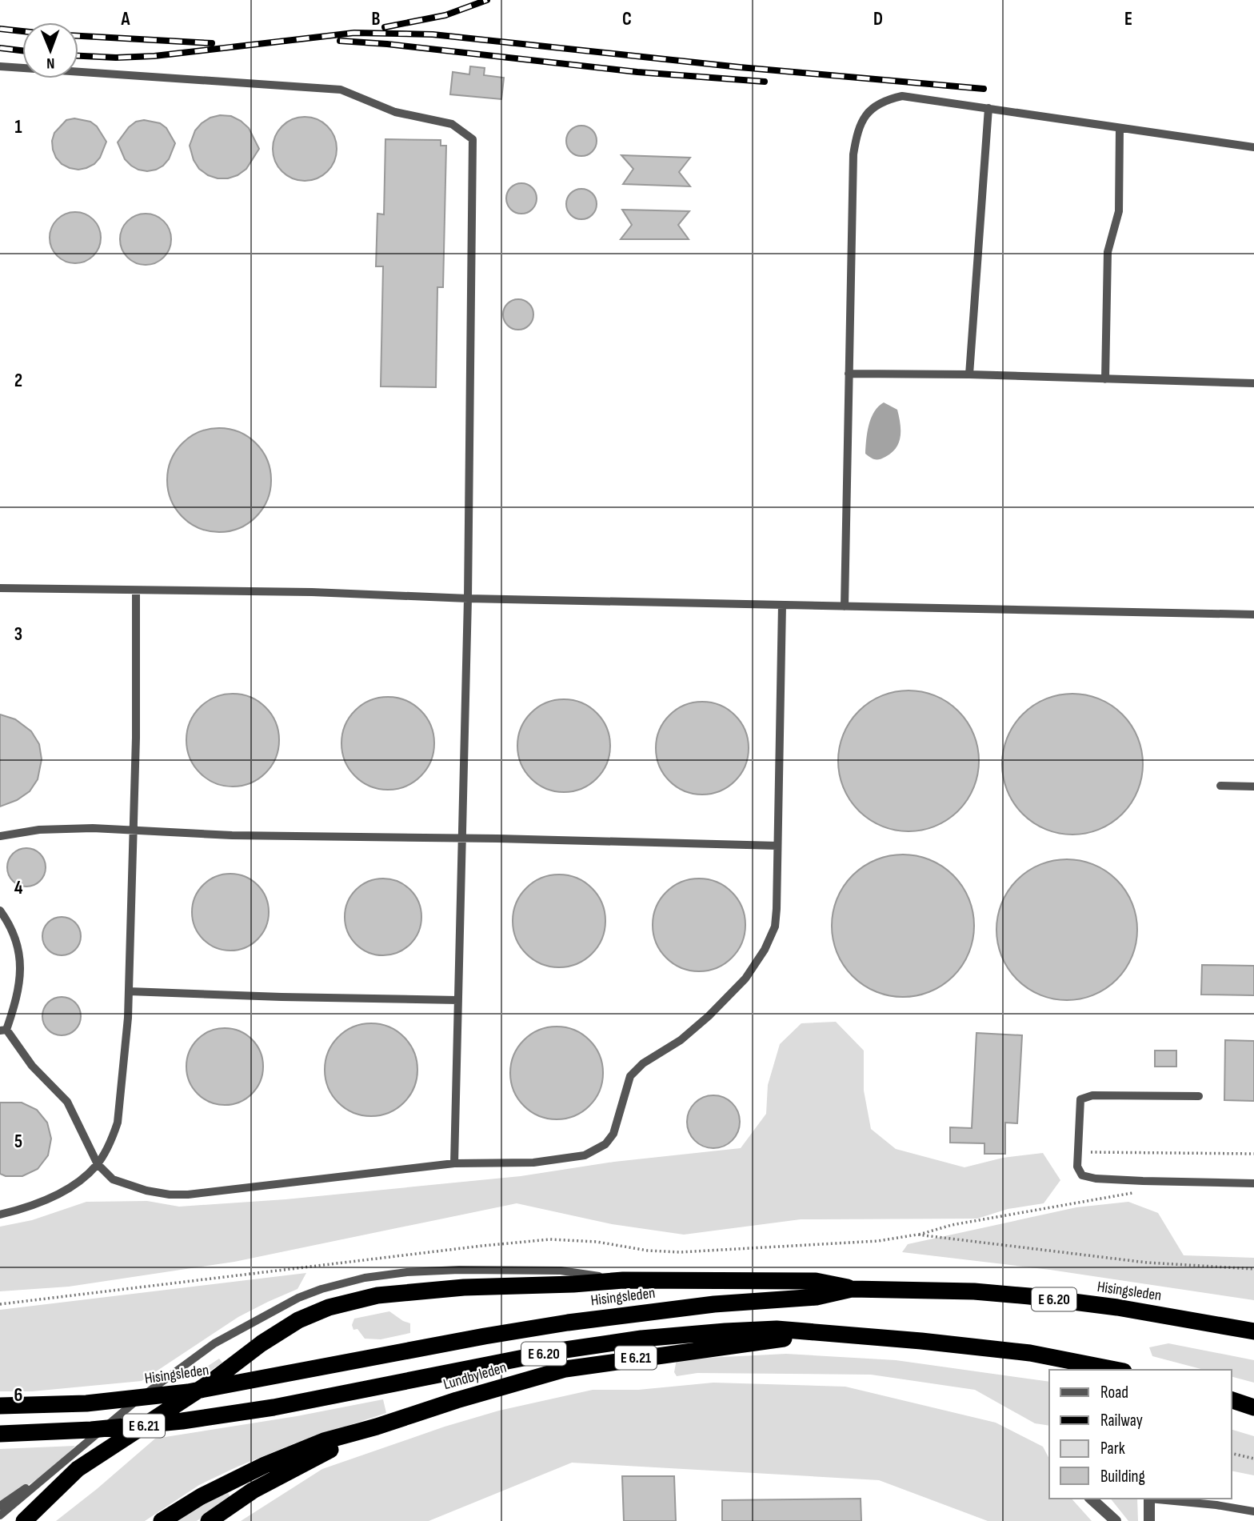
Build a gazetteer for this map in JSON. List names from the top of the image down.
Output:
{
  "streets": {
    "highway": [
      "Hisingsleden",
      "E 6.20",
      "E 6.21",
      "Lundbyleden"
    ]
  },
  "crossings": [
    ["Hisingsleden", "E 6.21"],
    ["E 6.20", "Lundbyleden"]
  ],
  "legend": [
    "Road",
    "Railway",
    "Park",
    "Building"
  ],
  "north": "bottom",
  "grid": {
    "columns": [
      "A",
      "B",
      "C",
      "D",
      "E"
    ],
    "rows": [
      "1",
      "2",
      "3",
      "4",
      "5",
      "6"
    ]
  }
}
